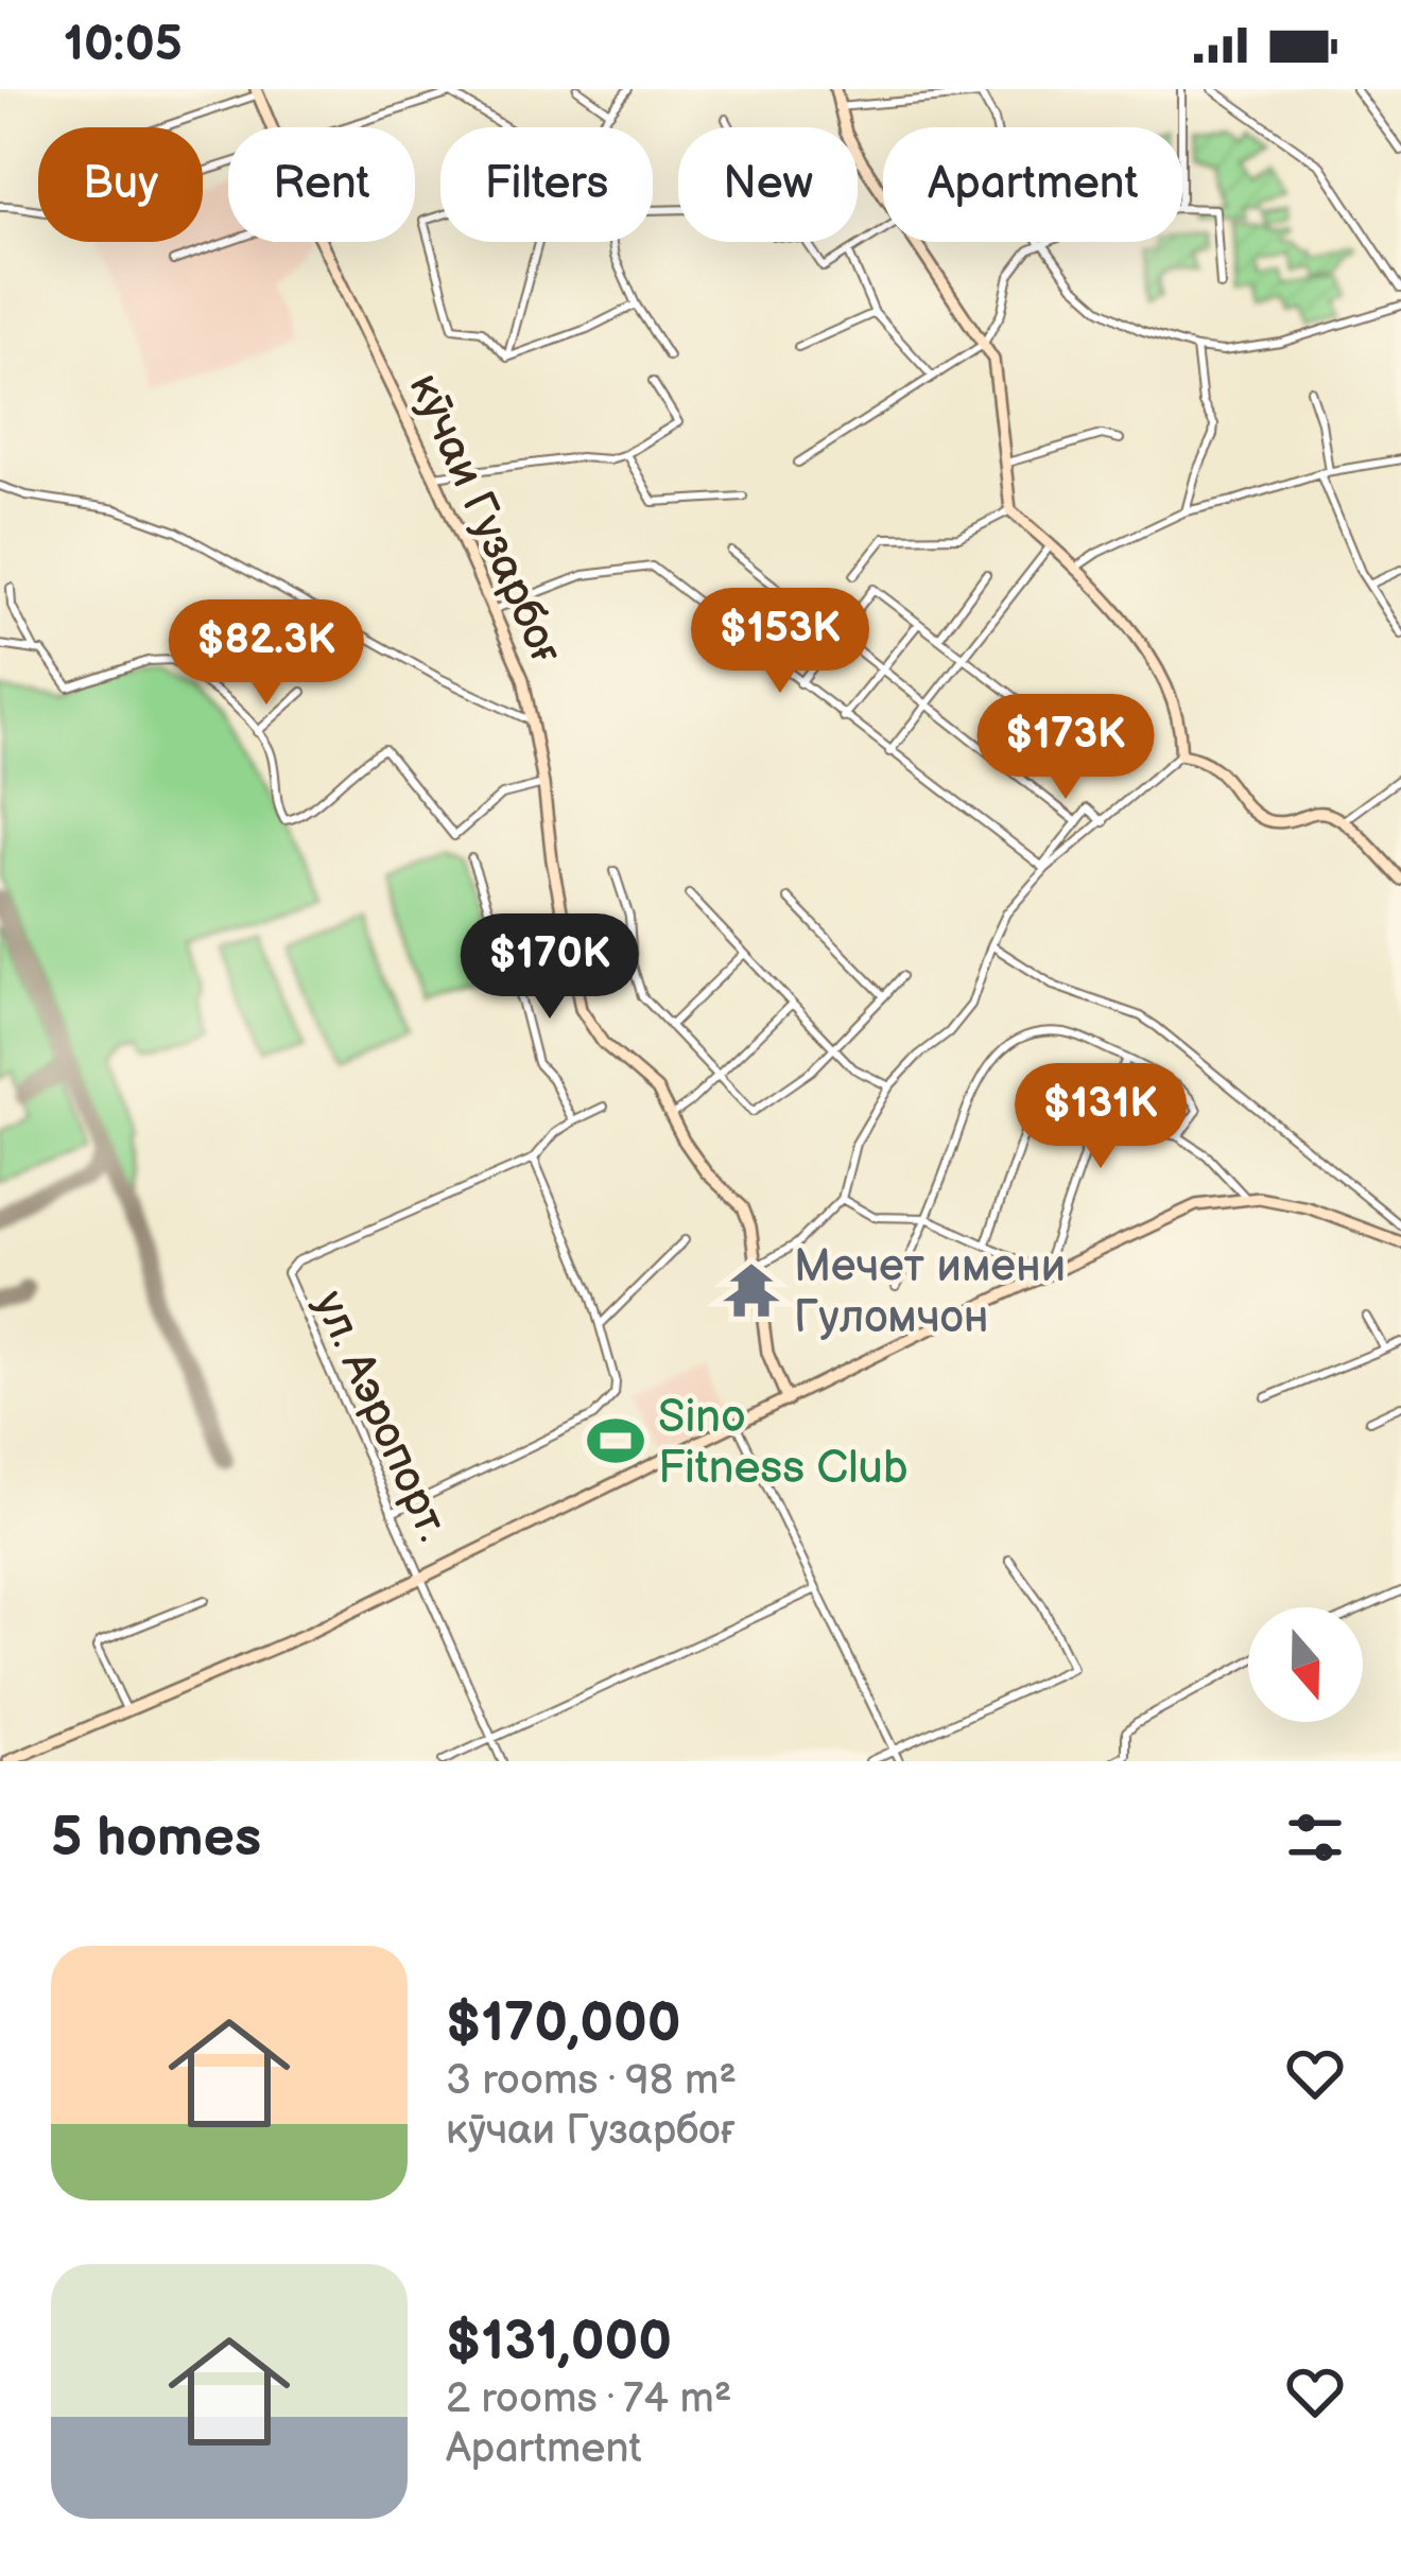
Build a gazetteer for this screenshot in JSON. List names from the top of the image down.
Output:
{
  "streets": {
    "street": ["кӯчаи Гузарбоғ", "ул. Аэропорт."]
  },
  "places": {
    "temple": ["Мечет имени Гуломчон"],
    "sports": ["Sino Fitness Club"]
  },
  "north": "bottom",
  "page": {
    "status": "10:05",
    "chip": [
      "Buy",
      "Rent",
      "Filters",
      "New",
      "Apartment"
    ],
    "price": [
      "$153K",
      "$82.3K",
      "$173K",
      "$170K",
      "$131K"
    ],
    "heading": "5 homes",
    "list": [
      {
        "name": "$170,000",
        "note": "3 rooms · 98 m² · кӯчаи Гузарбоғ"
      },
      {
        "name": "$131,000",
        "note": "2 rooms · 74 m² · Apartment"
      }
    ]
  }
}
